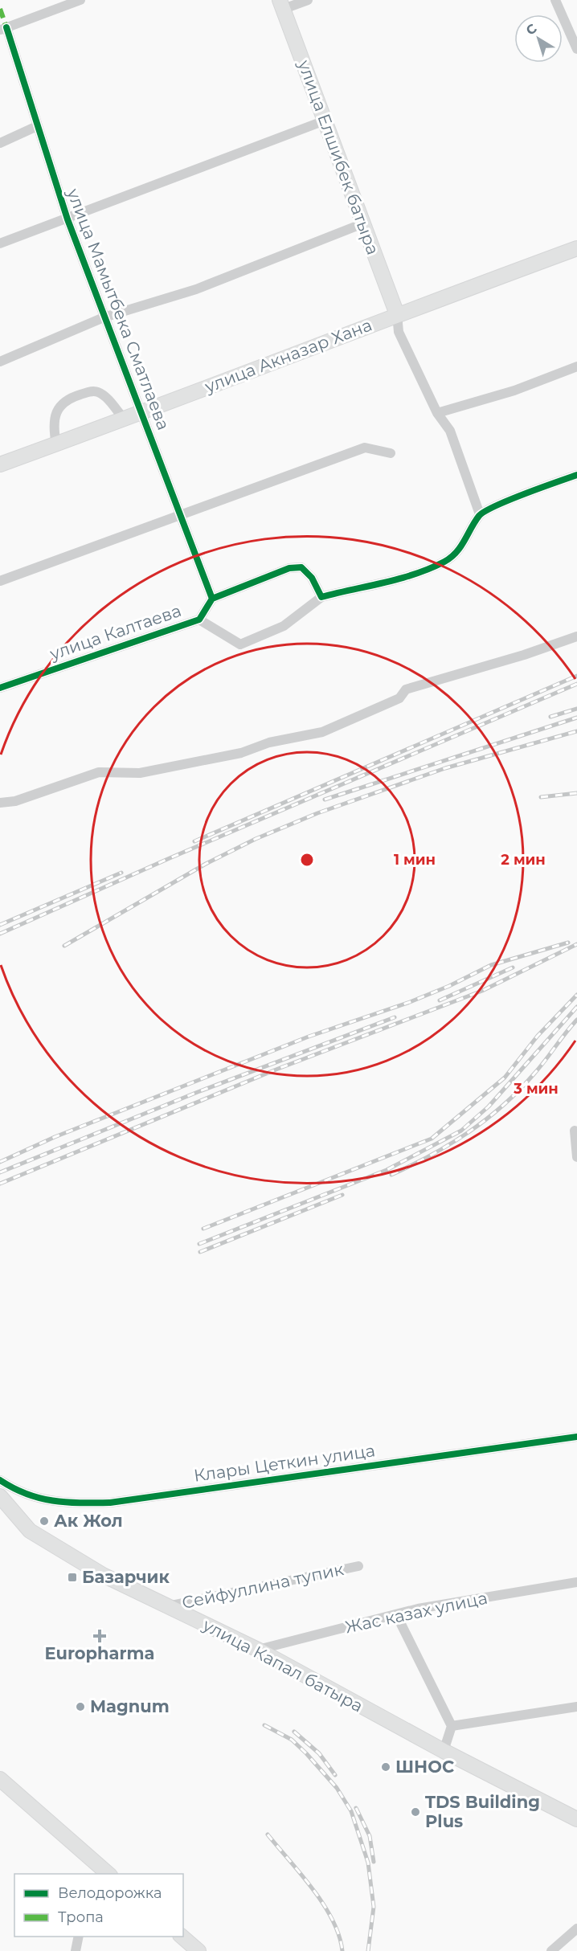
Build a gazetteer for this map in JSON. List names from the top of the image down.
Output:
{
  "streets": {
    "main road": ["улица Елшибек батыра", "улица Акназар Хана", "улица Капал батыра"],
    "street": [
      "улица Мамытбека Сматлаева",
      "улица Калтаева",
      "Клары Цеткин улица",
      "Сейфуллина тупик",
      "Жас казах улица"
    ]
  },
  "crossings": [
    ["улица Елшибек батыра", "улица Акназар Хана"],
    ["улица Мамытбека Сматлаева", "улица Акназар Хана"],
    ["улица Мамытбека Сматлаева", "улица Калтаева"],
    ["Сейфуллина тупик", "улица Капал батыра"],
    ["Жас казах улица", "улица Капал батыра"]
  ],
  "places": {
    "other": [
      "Ак Жол",
      "Magnum",
      "ШНОС",
      "TDS Building Plus"
    ],
    "transit": ["Базарчик"],
    "health": ["Europharma"]
  },
  "legend": ["Велодорожка", "Тропа"],
  "north": "top left",
  "rings": ["1 мин", "2 мин", "3 мин"]
}
